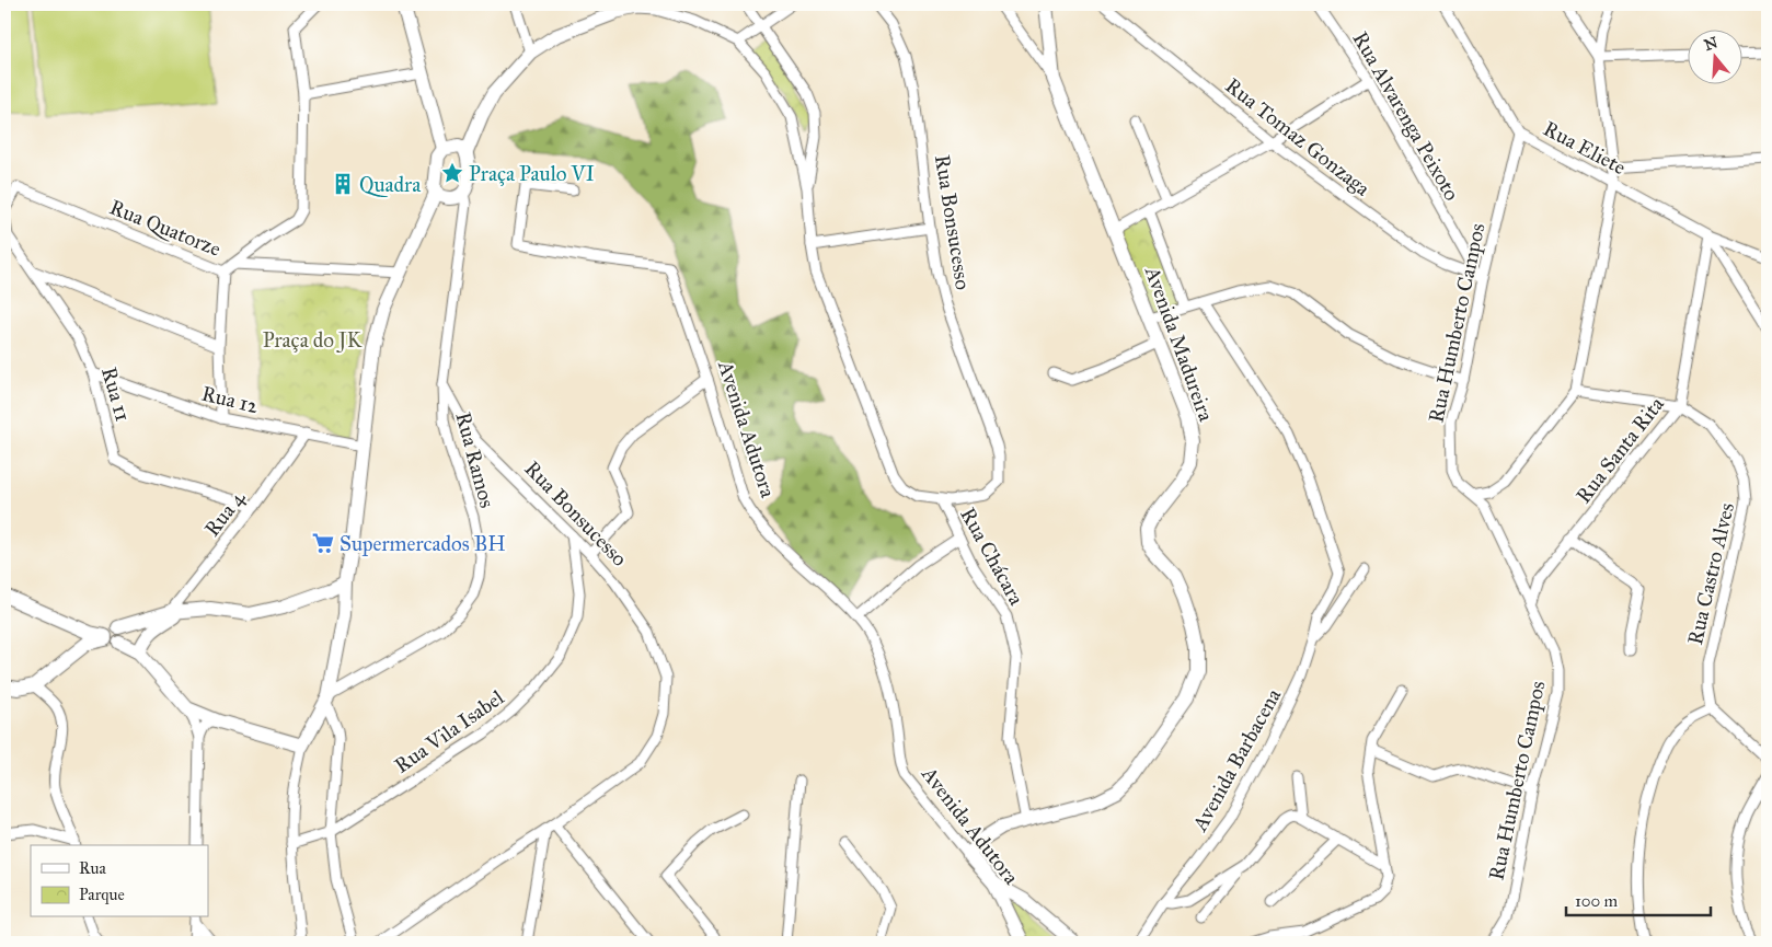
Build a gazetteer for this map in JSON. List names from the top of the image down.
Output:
{
  "streets": {
    "street": [
      "Rua Alvarenga Peixoto",
      "Rua Tomaz Gonzaga",
      "Rua Eliete",
      "Rua Bonsucesso",
      "Rua Quatorze",
      "Rua Humberto Campos",
      "Avenida Madureira",
      "Rua 11",
      "Rua 12",
      "Avenida Adutora",
      "Rua Santa Rita",
      "Rua Ramos",
      "Rua 4",
      "Rua Chácara",
      "Rua Castro Alves",
      "Rua Vila Isabel",
      "Avenida Barbacena"
    ]
  },
  "crossings": [
    ["Rua Alvarenga Peixoto", "Rua Tomaz Gonzaga"],
    ["Rua Alvarenga Peixoto", "Rua Humberto Campos"],
    ["Rua Tomaz Gonzaga", "Rua Humberto Campos"],
    ["Rua Eliete", "Rua Humberto Campos"],
    ["Rua Eliete", "Rua Santa Rita"],
    ["Rua Bonsucesso", "Rua Ramos"],
    ["Rua Bonsucesso", "Rua Chácara"],
    ["Rua Bonsucesso", "Rua Vila Isabel"],
    ["Rua Humberto Campos", "Rua Santa Rita"],
    ["Avenida Madureira", "Avenida Adutora"],
    ["Avenida Madureira", "Rua Chácara"],
    ["Rua 11", "Rua 12"],
    ["Rua 11", "Rua 4"],
    ["Rua 12", "Rua 4"],
    ["Rua Santa Rita", "Rua Castro Alves"]
  ],
  "parks": ["Praça do JK"],
  "places": {
    "place": ["Praça Paulo VI"],
    "building": ["Quadra"],
    "supermarket": ["Supermercados BH"]
  },
  "legend": ["Rua", "Parque"],
  "scale_bar": "100 m",
  "north": "top"
}
